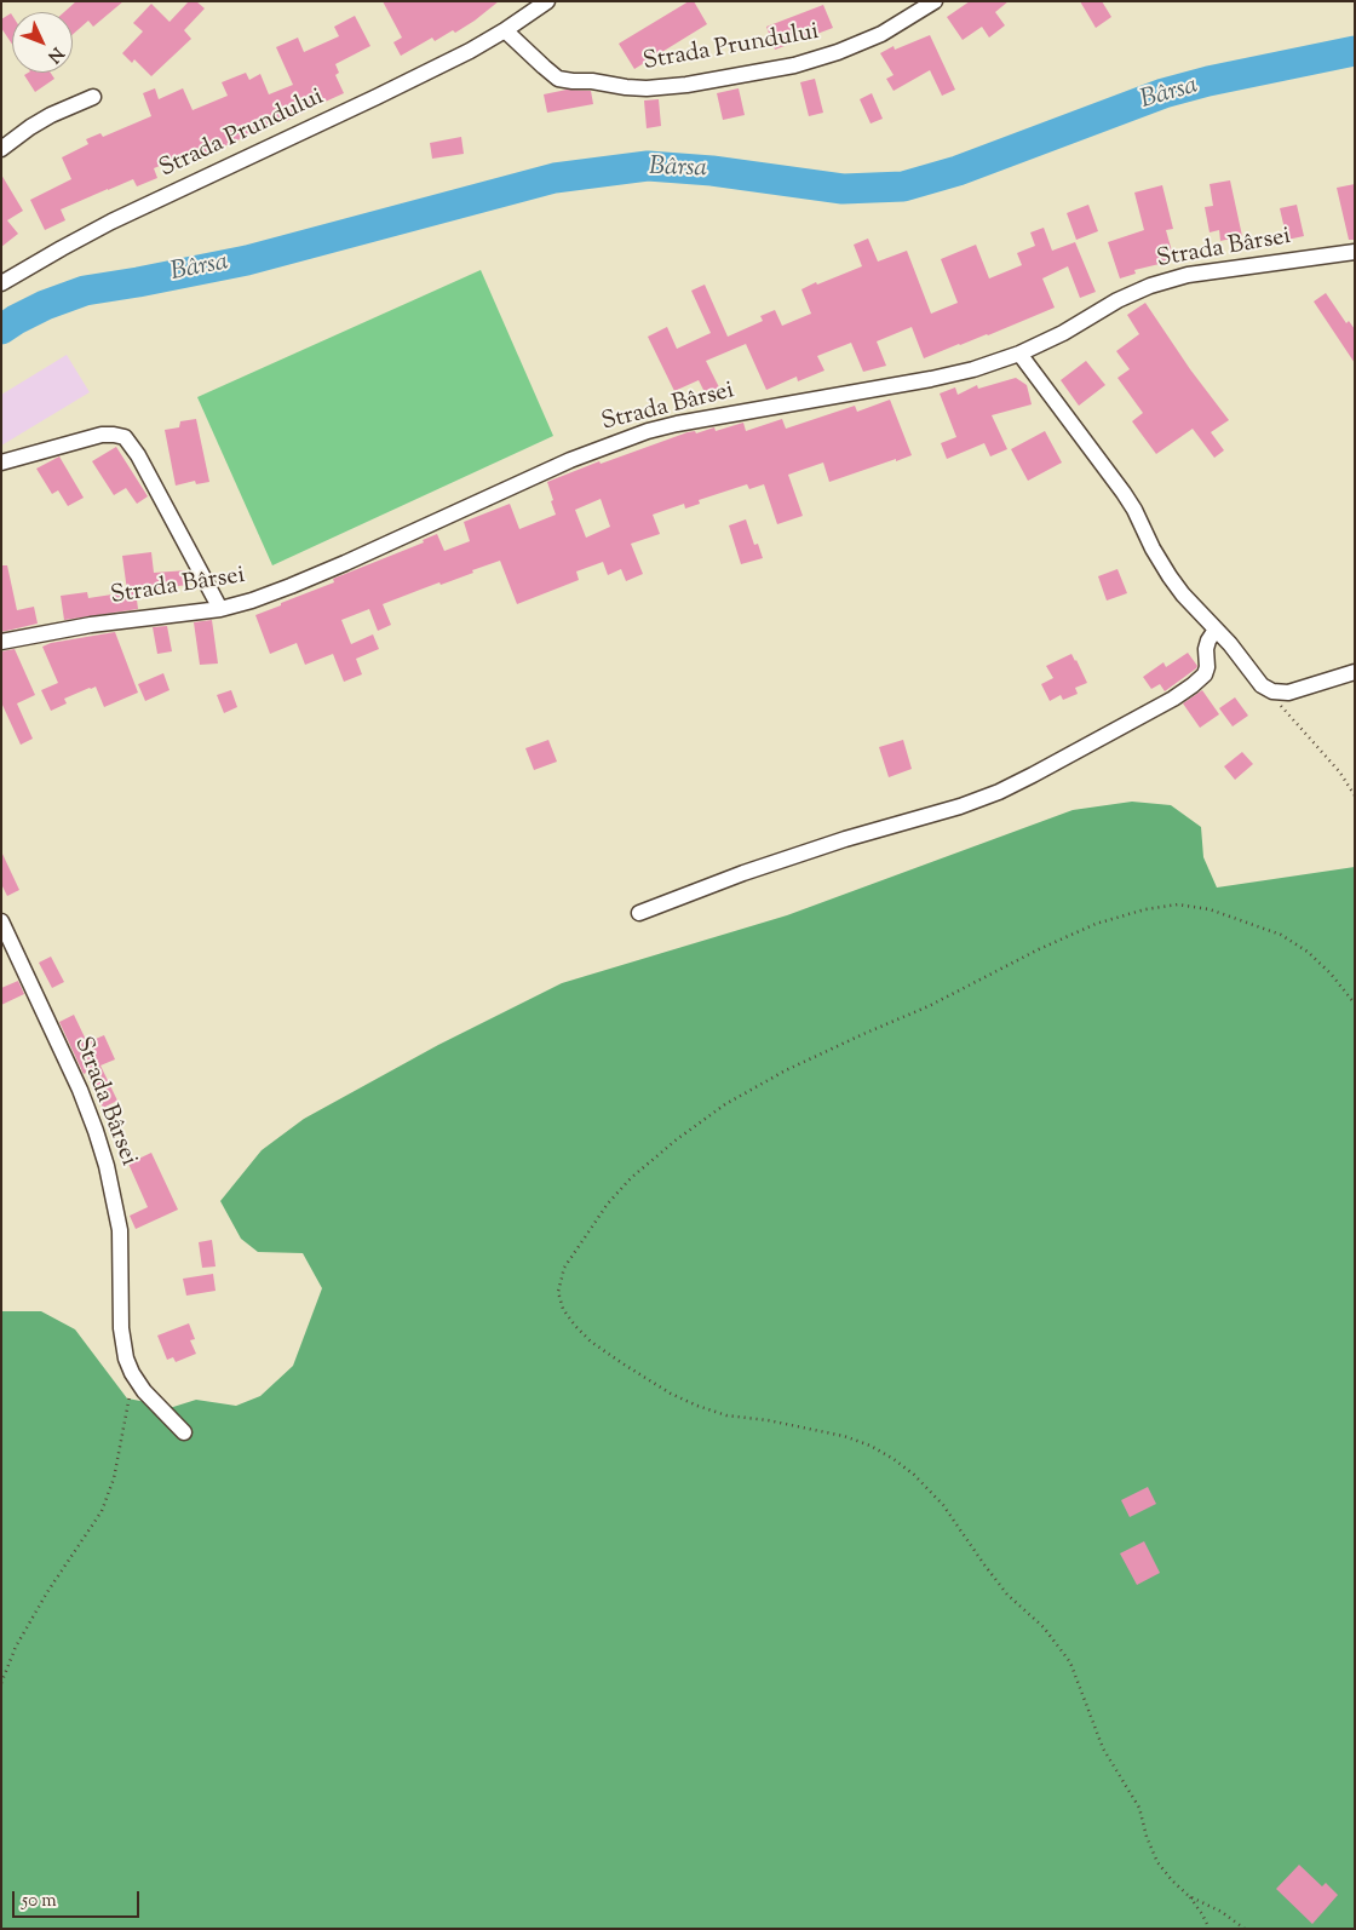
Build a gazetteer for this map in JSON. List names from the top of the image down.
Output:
{
  "streets": {
    "street": ["Strada Prundului", "Strada Bârsei"]
  },
  "water": ["Bârsa"],
  "scale_bar": "50 m",
  "north": "bottom right"
}
